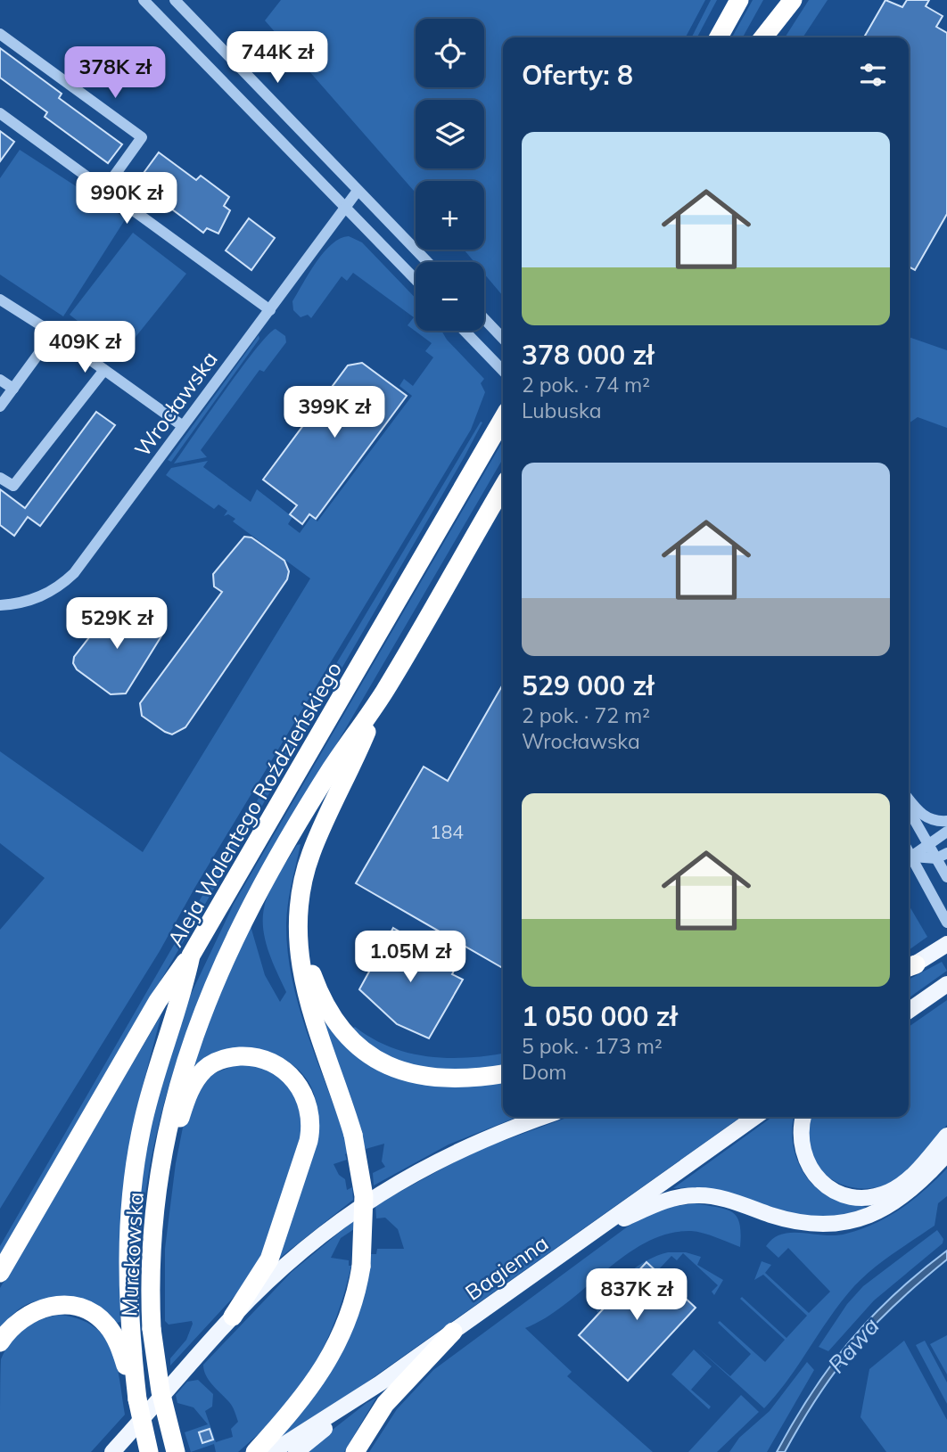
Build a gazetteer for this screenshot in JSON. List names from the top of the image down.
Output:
{
  "streets": {
    "highway": ["Aleja Walentego Roździeńskiego", "Murckowska"],
    "main road": ["Bagienna"],
    "street": ["Wrocławska"]
  },
  "water": ["Rawa"],
  "house_numbers": ["184"],
  "page": {
    "map_buttons": ["+", "−"],
    "price": [
      "744K zł",
      "378K zł",
      "990K zł",
      "409K zł",
      "399K zł",
      "529K zł",
      "1.05M zł",
      "837K zł"
    ],
    "heading": "Oferty: 8",
    "list": [
      {
        "name": "378 000 zł",
        "note": "2 pok. · 74 m² · Lubuska"
      },
      {
        "name": "529 000 zł",
        "note": "2 pok. · 72 m² · Wrocławska"
      },
      {
        "name": "1 050 000 zł",
        "note": "5 pok. · 173 m² · Dom"
      }
    ]
  }
}
